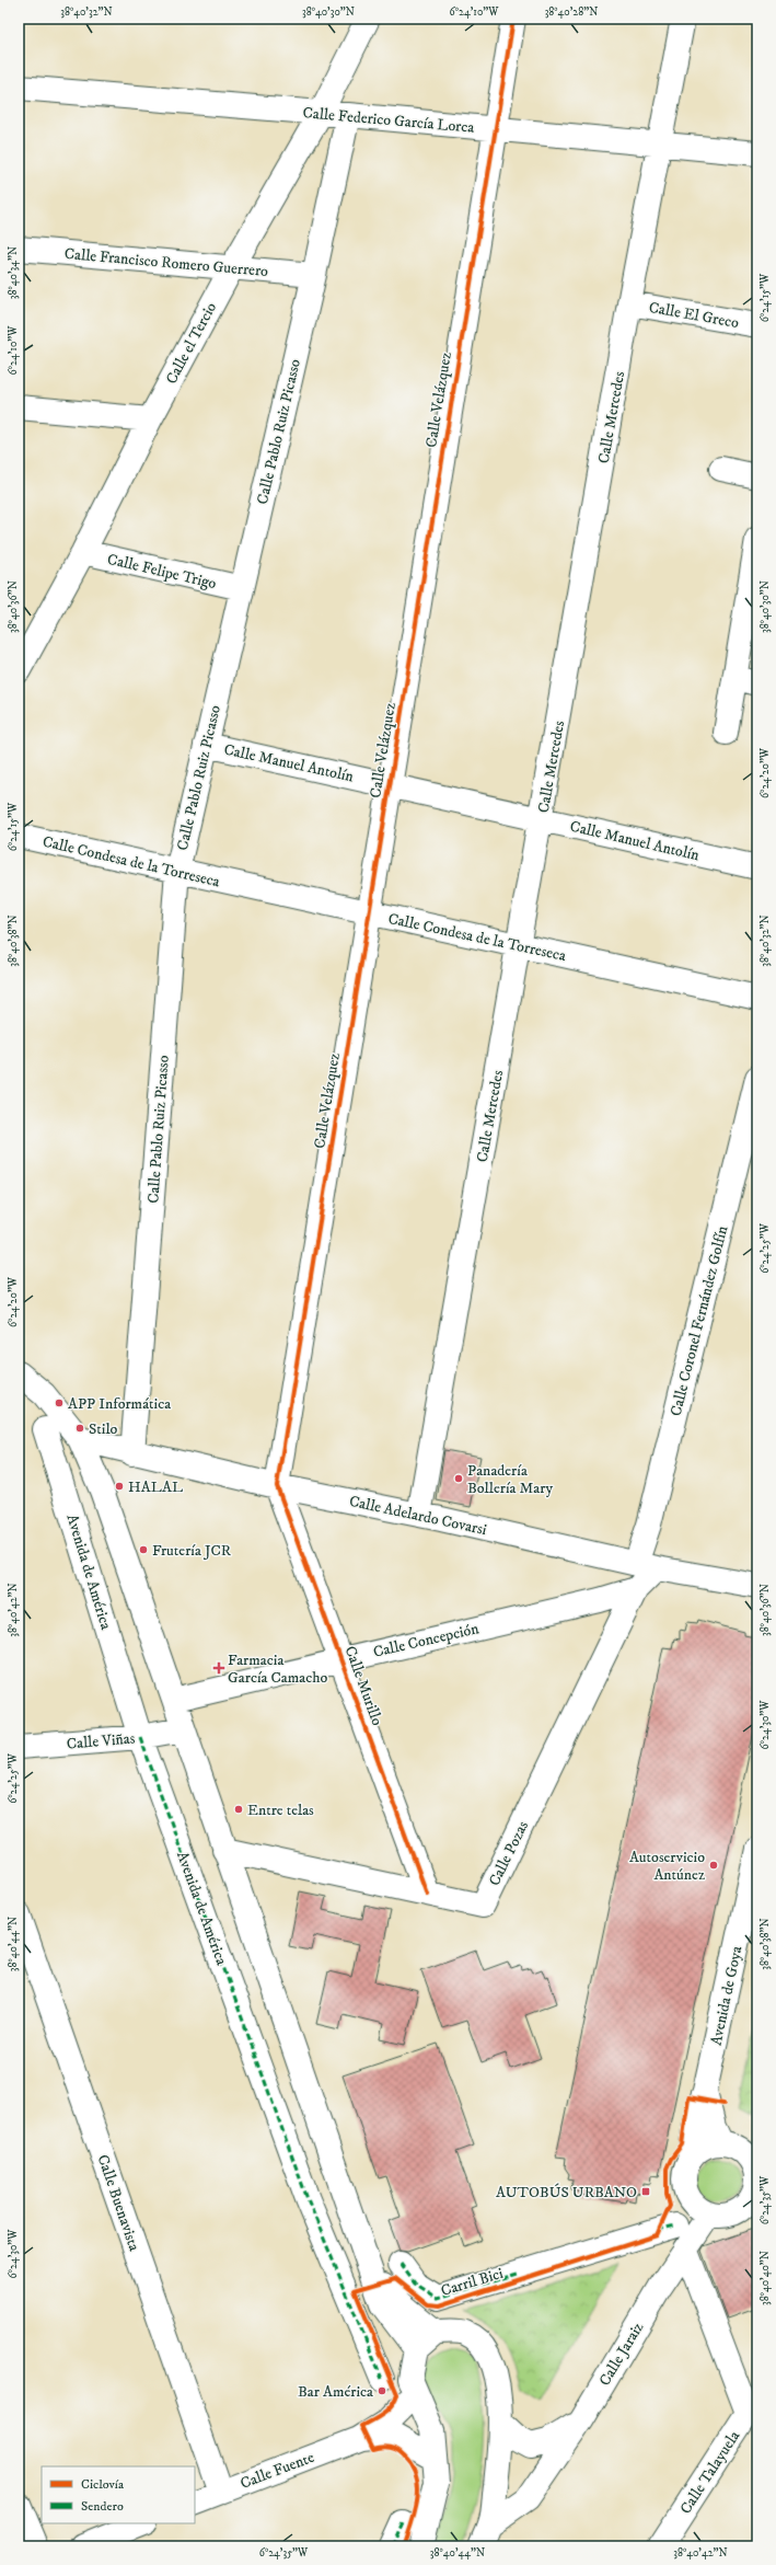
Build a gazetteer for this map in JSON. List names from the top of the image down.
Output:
{
  "streets": {
    "street": [
      "Calle Federico García Lorca",
      "Calle Francisco Romero Guerrero",
      "Calle El Greco",
      "Calle el Tercio",
      "Calle Velázquez",
      "Calle Mercedes",
      "Calle Pablo Ruiz Picasso",
      "Calle Felipe Trigo",
      "Calle Manuel Antolín",
      "Calle Condesa de la Torreseca",
      "Calle Coronel Fernández Golfín",
      "Calle Adelardo Covarsi",
      "Avenida de América",
      "Calle Concepción",
      "Calle Murillo",
      "Calle Viñas",
      "Calle Pozas",
      "Avenida de Goya",
      "Calle Buenavista",
      "Calle Jaraiz",
      "Calle Fuente",
      "Calle Talayuela"
    ],
    "cycle path": ["Carril Bici"]
  },
  "crossings": [
    ["Calle Federico García Lorca", "Calle el Tercio"],
    ["Calle Federico García Lorca", "Calle Velázquez"],
    ["Calle Federico García Lorca", "Calle Mercedes"],
    ["Calle Federico García Lorca", "Calle Pablo Ruiz Picasso"],
    ["Calle Francisco Romero Guerrero", "Calle el Tercio"],
    ["Calle Francisco Romero Guerrero", "Calle Pablo Ruiz Picasso"],
    ["Calle El Greco", "Calle Mercedes"],
    ["Calle el Tercio", "Calle Felipe Trigo"],
    ["Calle Velázquez", "Calle Manuel Antolín"],
    ["Calle Velázquez", "Calle Condesa de la Torreseca"],
    ["Calle Velázquez", "Calle Adelardo Covarsi"],
    ["Calle Velázquez", "Calle Murillo"],
    ["Calle Mercedes", "Calle Manuel Antolín"],
    ["Calle Mercedes", "Calle Condesa de la Torreseca"],
    ["Calle Mercedes", "Calle Adelardo Covarsi"],
    ["Calle Pablo Ruiz Picasso", "Calle Felipe Trigo"],
    ["Calle Pablo Ruiz Picasso", "Calle Manuel Antolín"],
    ["Calle Pablo Ruiz Picasso", "Calle Condesa de la Torreseca"],
    ["Calle Pablo Ruiz Picasso", "Calle Adelardo Covarsi"],
    ["Calle Coronel Fernández Golfín", "Calle Adelardo Covarsi"],
    ["Calle Coronel Fernández Golfín", "Calle Pozas"],
    ["Calle Adelardo Covarsi", "Calle Murillo"],
    ["Calle Adelardo Covarsi", "Calle Pozas"],
    ["Avenida de América", "Calle Viñas"],
    ["Calle Concepción", "Calle Murillo"],
    ["Calle Concepción", "Calle Pozas"],
    ["Calle Murillo", "Calle Pozas"],
    ["Avenida de Goya", "Calle Jaraiz"],
    ["Calle Buenavista", "Calle Fuente"],
    ["Calle Jaraiz", "Calle Talayuela"]
  ],
  "places": {
    "other": [
      "APP Informática",
      "Stilo",
      "Panadería Bollería Mary",
      "HALAL",
      "Frutería JCR",
      "Entre telas",
      "Autoservicio Antúnez",
      "Bar América"
    ],
    "health": ["Farmacia García Camacho"],
    "transit": ["AUTOBÚS URBANO"]
  },
  "legend": ["Ciclovía", "Sendero"],
  "coordinates": [
    "38°40'32\"N",
    "38°40'30\"N",
    "6°24'10\"W",
    "38°40'28\"N",
    "38°40'34\"N",
    "6°24'15\"W",
    "38°40'36\"N",
    "6°24'20\"W",
    "38°40'38\"N",
    "6°24'25\"W",
    "38°40'42\"N",
    "6°24'30\"W",
    "38°40'44\"N",
    "6°24'35\"W",
    "38°40'40\"N"
  ]
}
